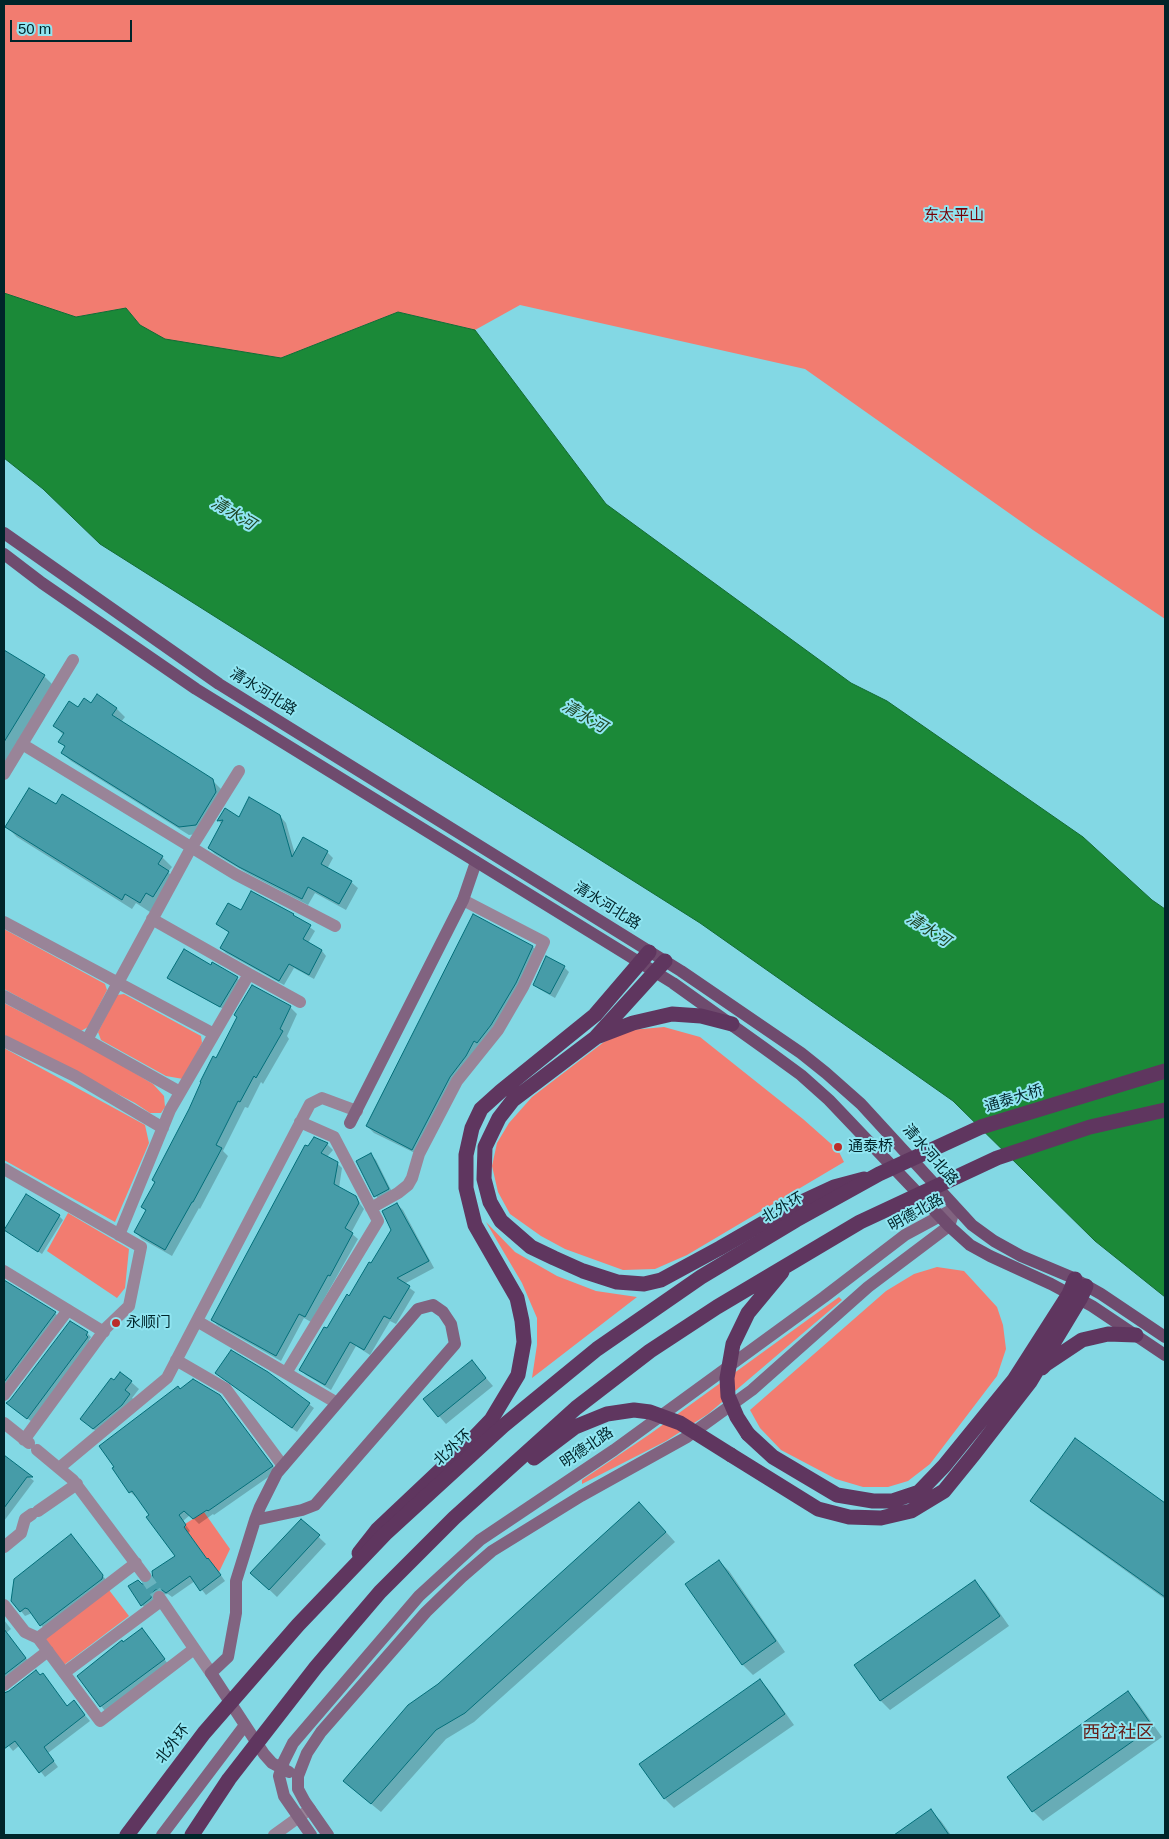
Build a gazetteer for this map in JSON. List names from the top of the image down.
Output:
{
  "streets": {
    "highway": ["通泰大桥", "北外环"],
    "main road": ["清水河北路", "明德北路"]
  },
  "crossings": [
    ["清水河北路", "明德北路"],
    ["通泰大桥", "北外环"]
  ],
  "districts": ["西岔社区"],
  "water": ["清水河"],
  "parks": ["东太平山"],
  "places": ["通泰桥", "永顺门"],
  "scale_bar": "50 m"
}
